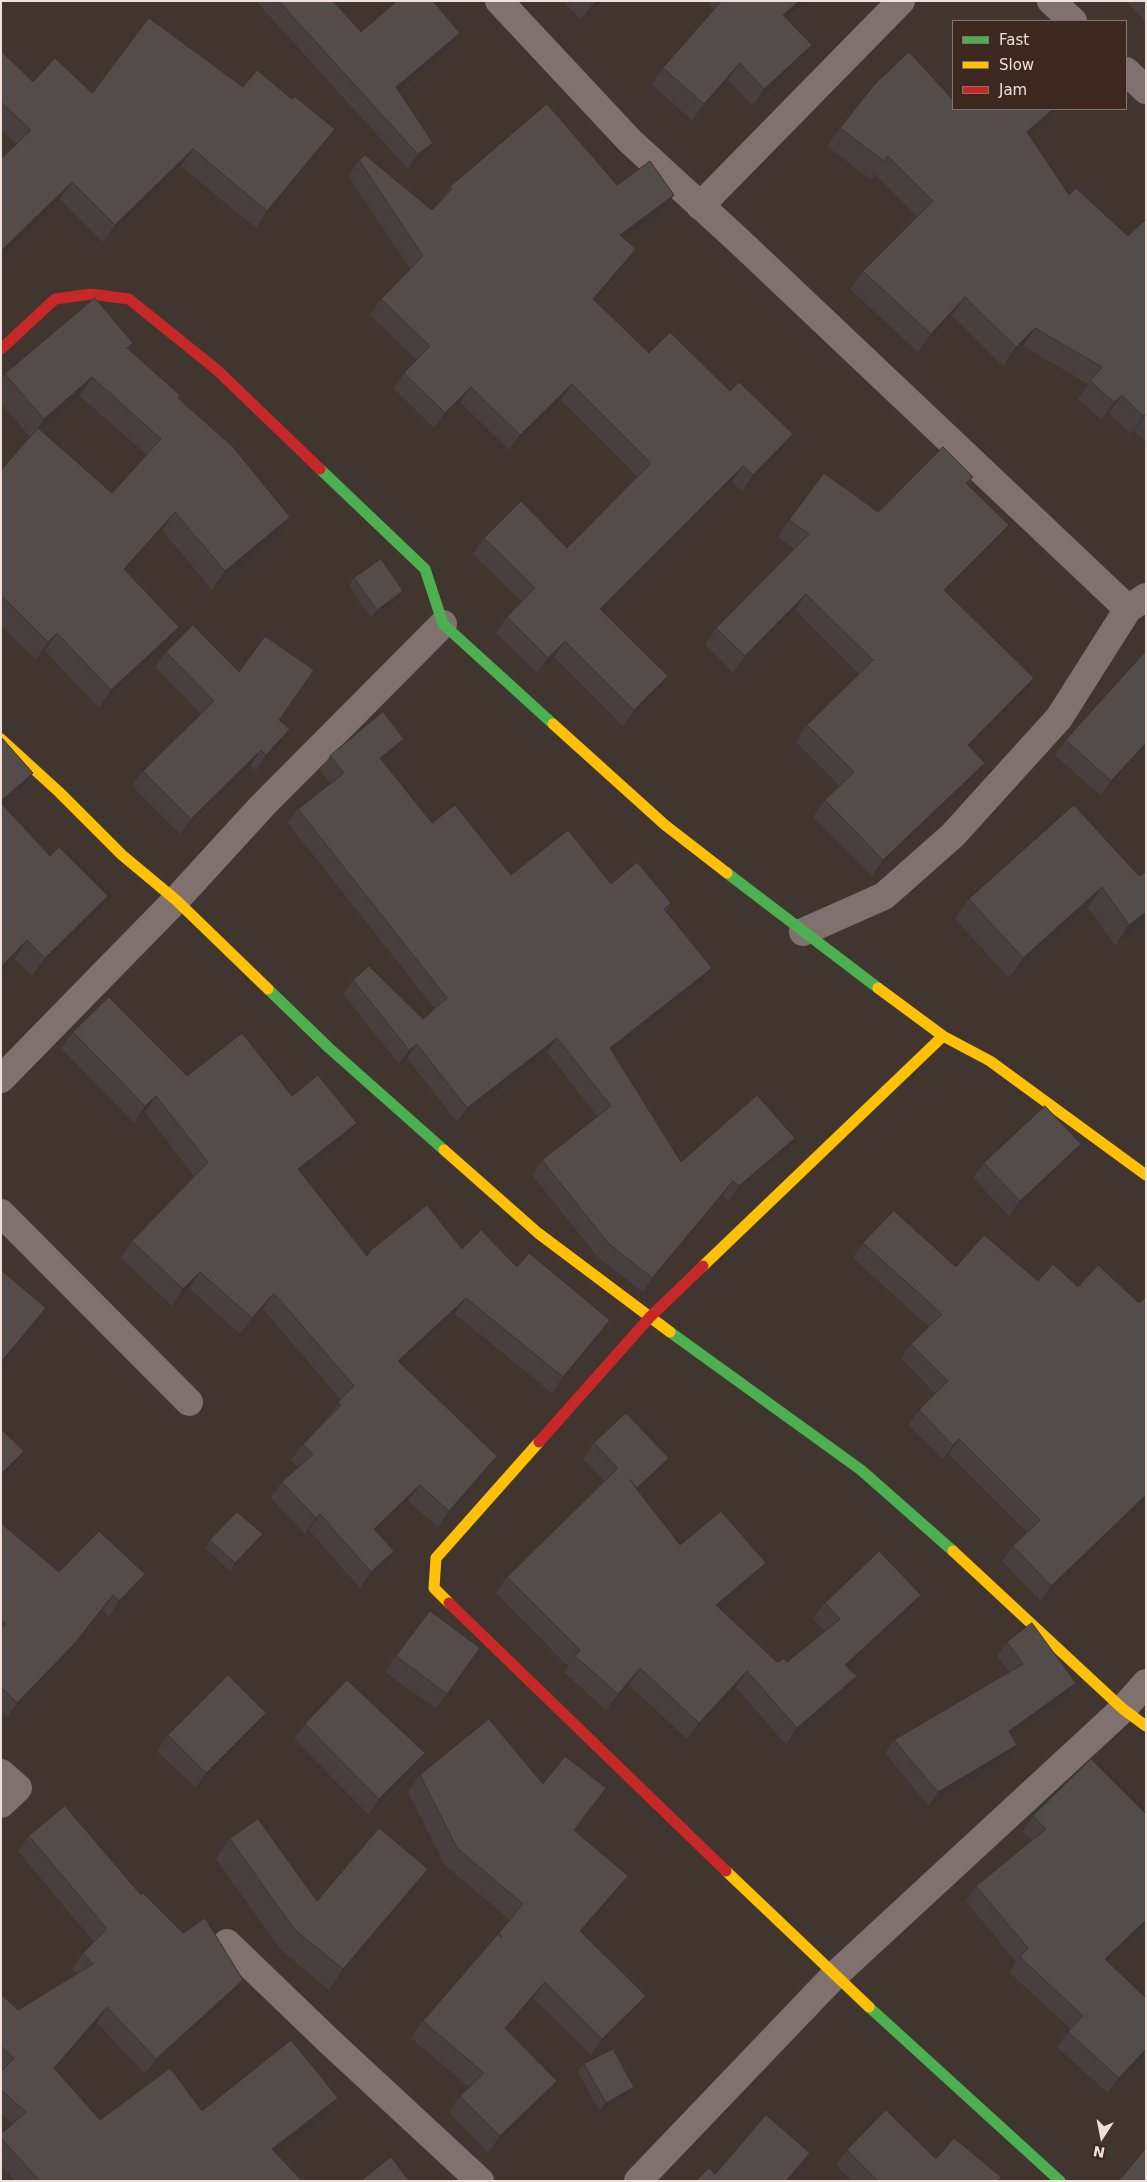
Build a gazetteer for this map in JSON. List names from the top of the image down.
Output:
{
  "legend": ["Fast", "Slow", "Jam"],
  "north": "bottom"
}
